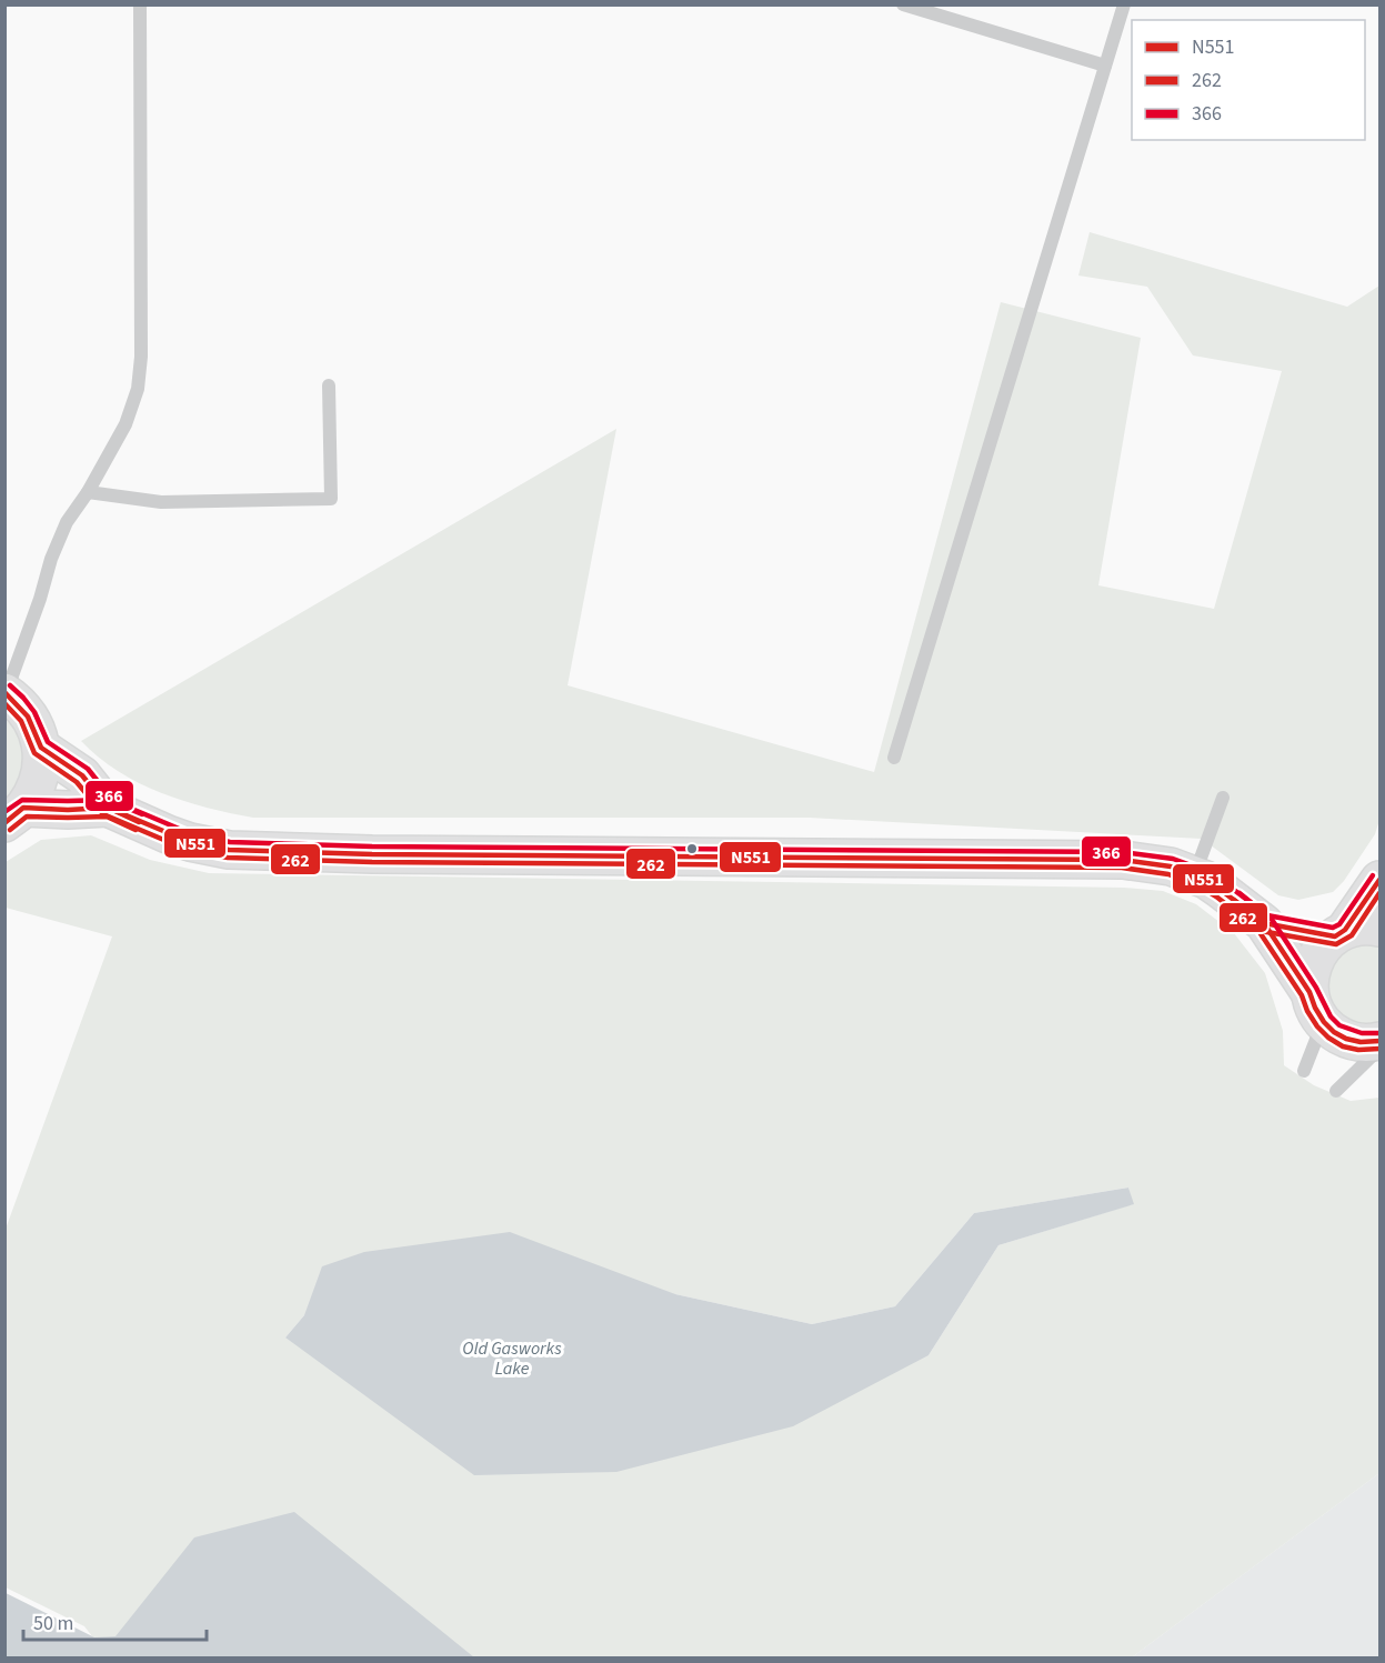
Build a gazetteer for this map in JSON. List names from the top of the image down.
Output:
{
  "water": ["Old Gasworks Lake"],
  "lines": ["transit line 366", "transit line N551", "transit line 262"],
  "legend": ["N551", "262", "366"],
  "scale_bar": "50 m"
}
